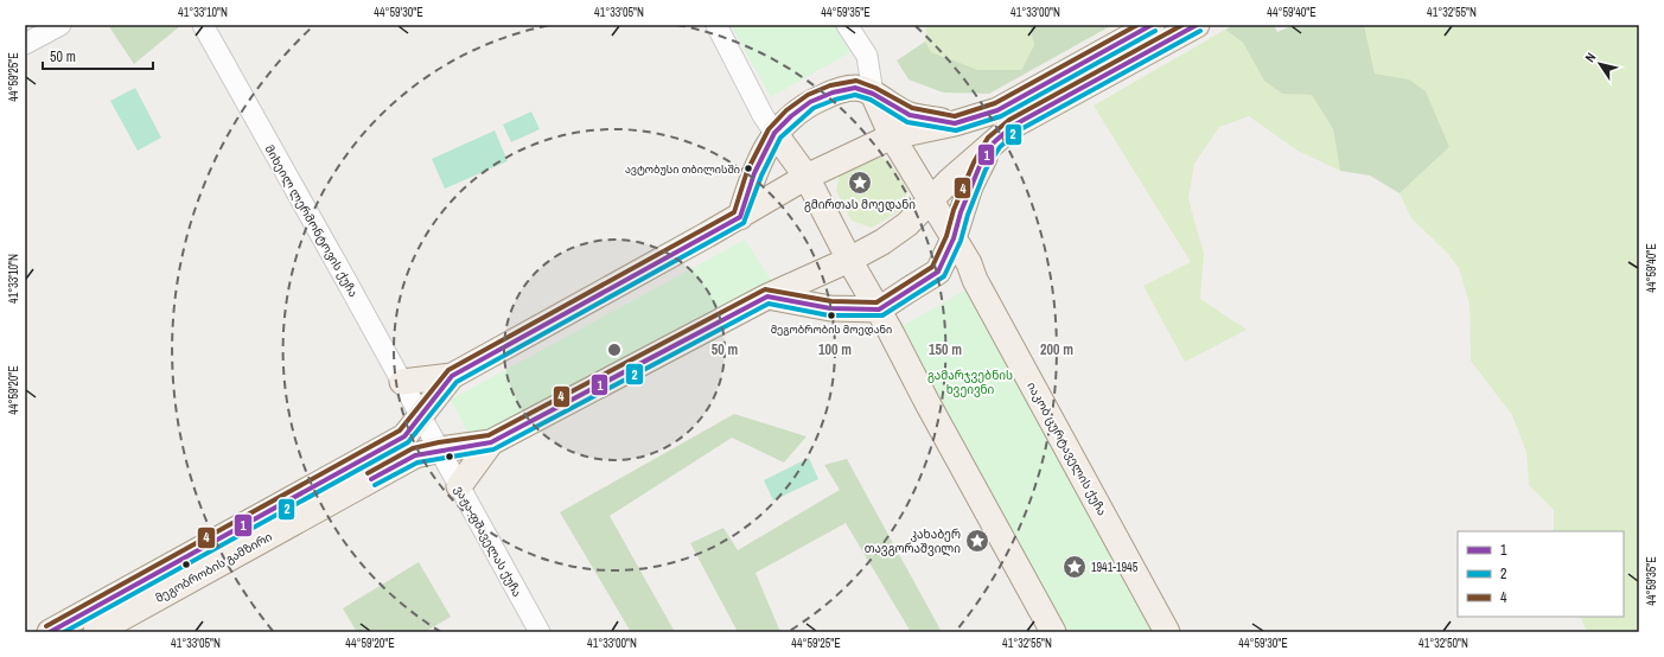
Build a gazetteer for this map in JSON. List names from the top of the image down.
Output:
{
  "streets": {
    "main road": ["იაკობ ცურტაველის ქუჩა", "მეგობრობის გამზირი"],
    "street": ["მიხეილ ლერმონტოვის ქუჩა", "ვაჟა-ფშაველას ქუჩა"]
  },
  "crossings": [
    ["მიხეილ ლერმონტოვის ქუჩა", "ვაჟა-ფშაველას ქუჩა"],
    ["მიხეილ ლერმონტოვის ქუჩა", "მეგობრობის გამზირი"],
    ["ვაჟა-ფშაველას ქუჩა", "მეგობრობის გამზირი"]
  ],
  "parks": ["გამარჯვებნის ხვეივნი"],
  "places": {
    "other": ["ავტობუსი თბილისში", "მეგობრობის მოედანი"],
    "place": ["გმირთას მოედანი", "კახაბერ თავგორაშვილი", "1941-1945"]
  },
  "lines": ["transit line 1", "transit line 4", "transit line 2"],
  "legend": ["1", "2", "4"],
  "scale_bar": "50 m",
  "north": "top left",
  "coordinates": [
    "41°33'10\"N",
    "44°59'30\"E",
    "41°33'05\"N",
    "44°59'35\"E",
    "41°33'00\"N",
    "44°59'40\"E",
    "41°32'55\"N",
    "44°59'25\"E",
    "44°59'20\"E",
    "41°32'50\"N"
  ],
  "rings": [
    "50 m",
    "100 m",
    "150 m",
    "200 m"
  ]
}
